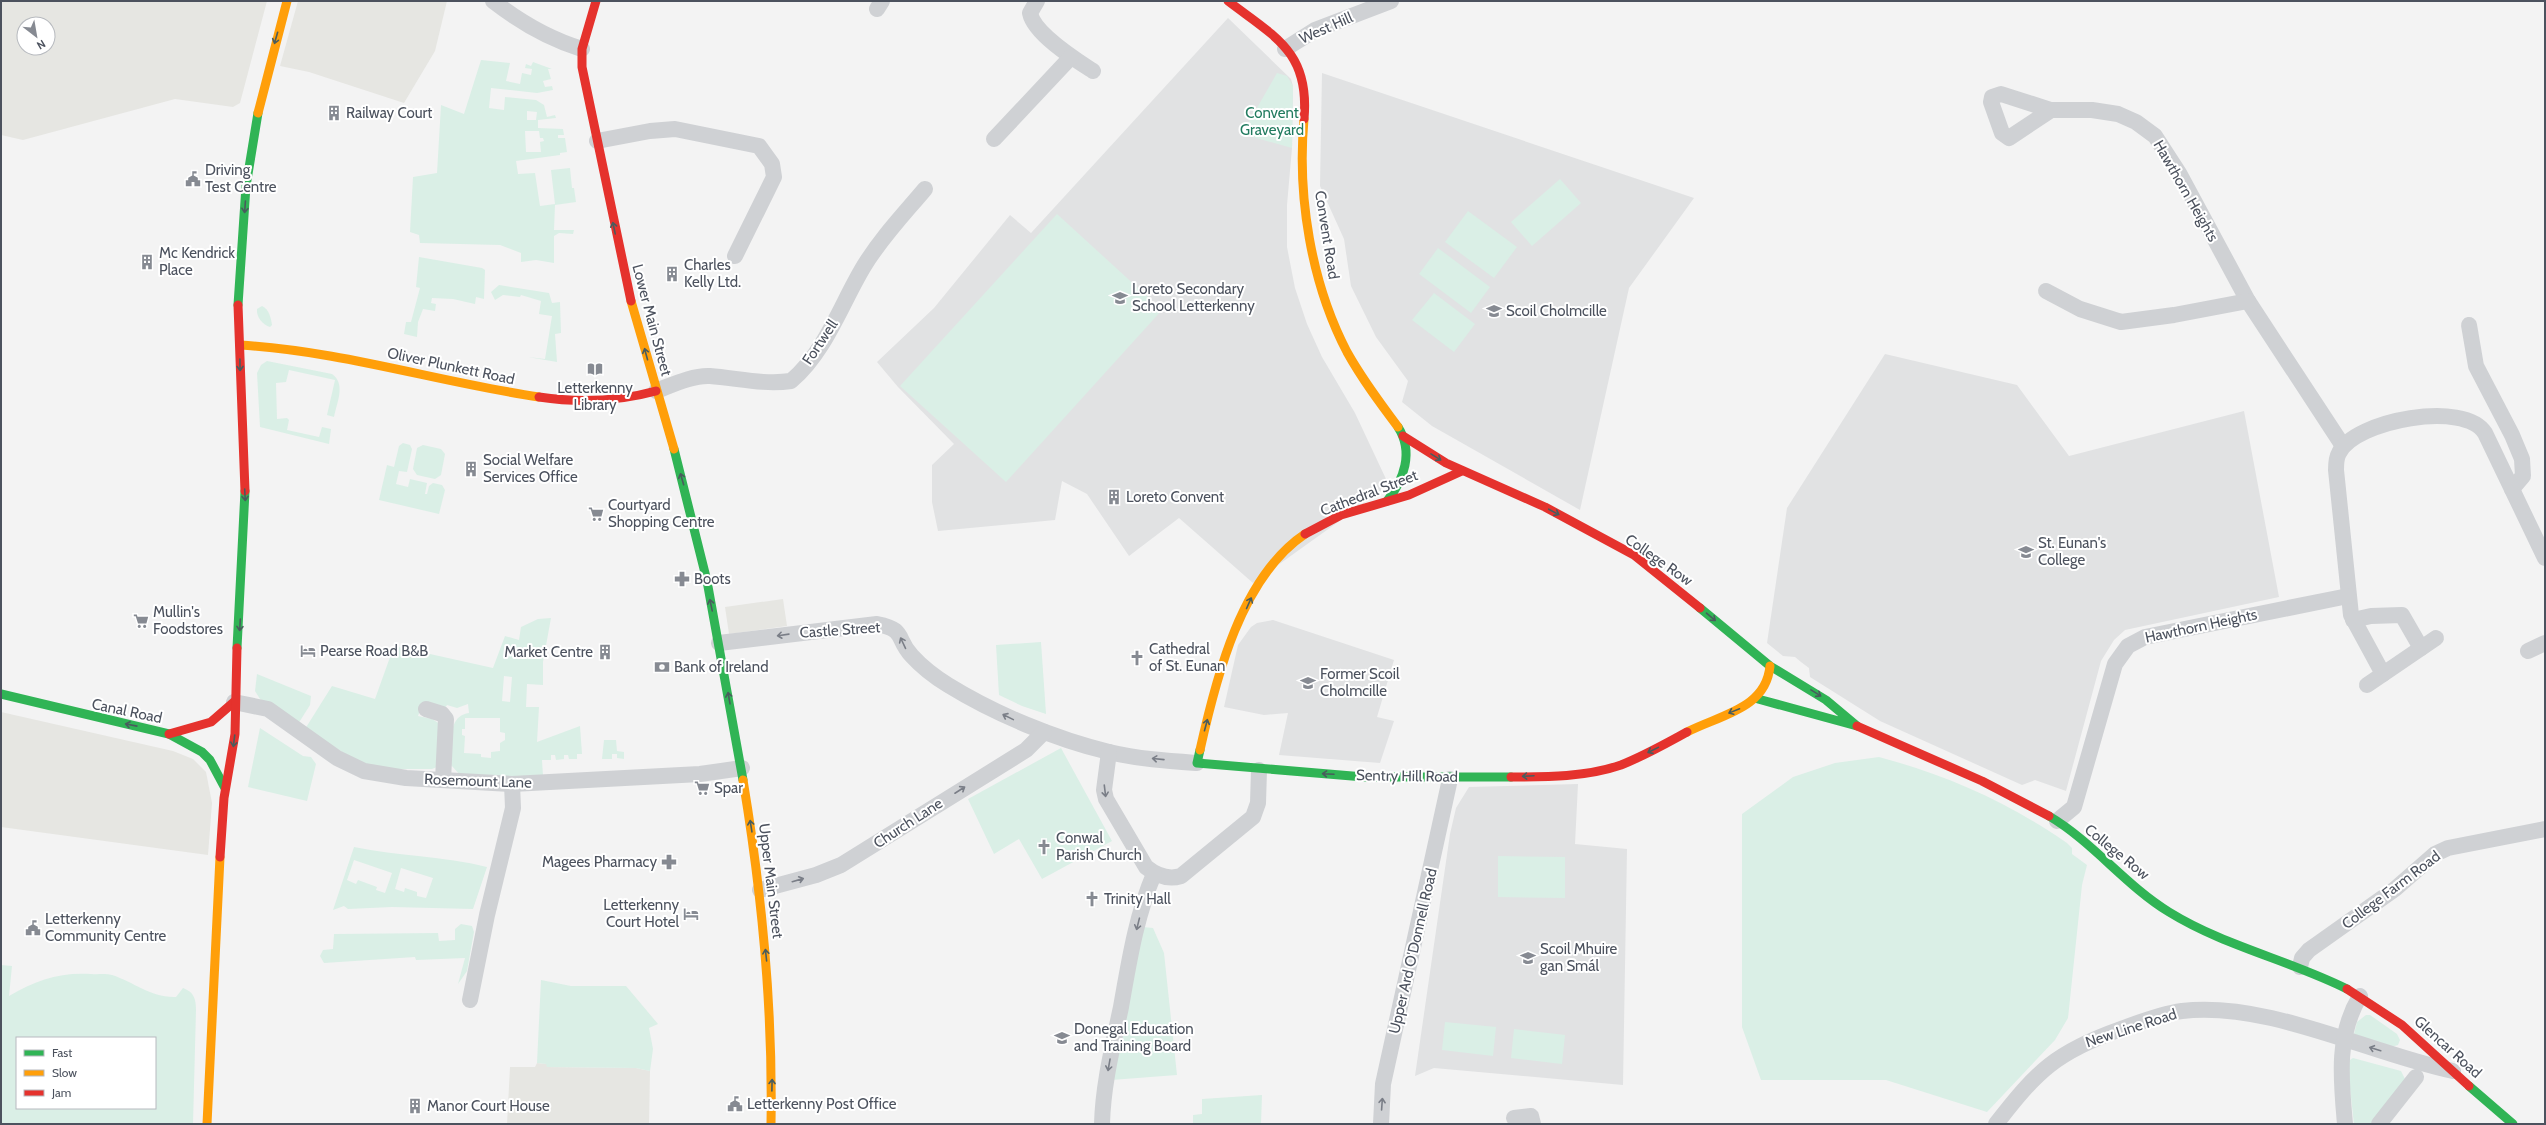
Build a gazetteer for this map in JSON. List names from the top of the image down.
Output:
{
  "streets": {
    "street": [
      "West Hill",
      "Hawthorn Heights",
      "Convent Road",
      "Lower Main Street",
      "Fortwell",
      "Oliver Plunkett Road",
      "Cathedral Street",
      "College Row",
      "Castle Street",
      "Canal Road",
      "Sentry Hill Road",
      "Rosemount Lane",
      "Church Lane",
      "Upper Main Street",
      "College Farm Road",
      "Upper Ard O'Donnell Road",
      "New Line Road",
      "Glencar Road"
    ]
  },
  "crossings": [
    ["West Hill", "Convent Road"],
    ["Hawthorn Heights", "College Row"],
    ["Convent Road", "College Row"],
    ["Lower Main Street", "Fortwell"],
    ["Lower Main Street", "Oliver Plunkett Road"],
    ["Lower Main Street", "Castle Street"],
    ["Lower Main Street", "Upper Main Street"],
    ["Fortwell", "Oliver Plunkett Road"],
    ["Cathedral Street", "College Row"],
    ["Cathedral Street", "Sentry Hill Road"],
    ["College Row", "Sentry Hill Road"],
    ["College Row", "College Farm Road"],
    ["College Row", "Glencar Road"],
    ["Castle Street", "Sentry Hill Road"],
    ["Castle Street", "Church Lane"],
    ["Castle Street", "Upper Main Street"],
    ["Sentry Hill Road", "Church Lane"],
    ["Sentry Hill Road", "Upper Ard O'Donnell Road"],
    ["Rosemount Lane", "Upper Main Street"],
    ["Church Lane", "Upper Main Street"],
    ["New Line Road", "Glencar Road"]
  ],
  "one_way": [
    "Lower Main Street",
    "Cathedral Street",
    "College Row",
    "Castle Street",
    "Canal Road",
    "Sentry Hill Road",
    "Church Lane",
    "Upper Main Street",
    "Upper Ard O'Donnell Road"
  ],
  "parks": ["Convent Graveyard"],
  "places": {
    "building": [
      "Railway Court",
      "Mc Kendrick Place",
      "Charles Kelly Ltd.",
      "Social Welfare Services Office",
      "Loreto Convent",
      "Market Centre",
      "Manor Court House"
    ],
    "public building": ["Driving Test Centre", "Letterkenny Community Centre", "Letterkenny Post Office"],
    "school or university": [
      "Loreto Secondary School Letterkenny",
      "Scoil Cholmcille",
      "St. Eunan's College",
      "Former Scoil Cholmcille",
      "Scoil Mhuire gan Smál",
      "Donegal Education and Training Board"
    ],
    "library": ["Letterkenny Library"],
    "supermarket": ["Courtyard Shopping Centre", "Mullin's Foodstores", "Spar"],
    "pharmacy": ["Boots", "Magees Pharmacy"],
    "hotel": ["Pearse Road B&B", "Letterkenny Court Hotel"],
    "church": ["Cathedral of St. Eunan", "Conwal Parish Church", "Trinity Hall"],
    "bank": ["Bank of Ireland"]
  },
  "legend": ["Fast", "Slow", "Jam"],
  "north": "bottom right"
}
